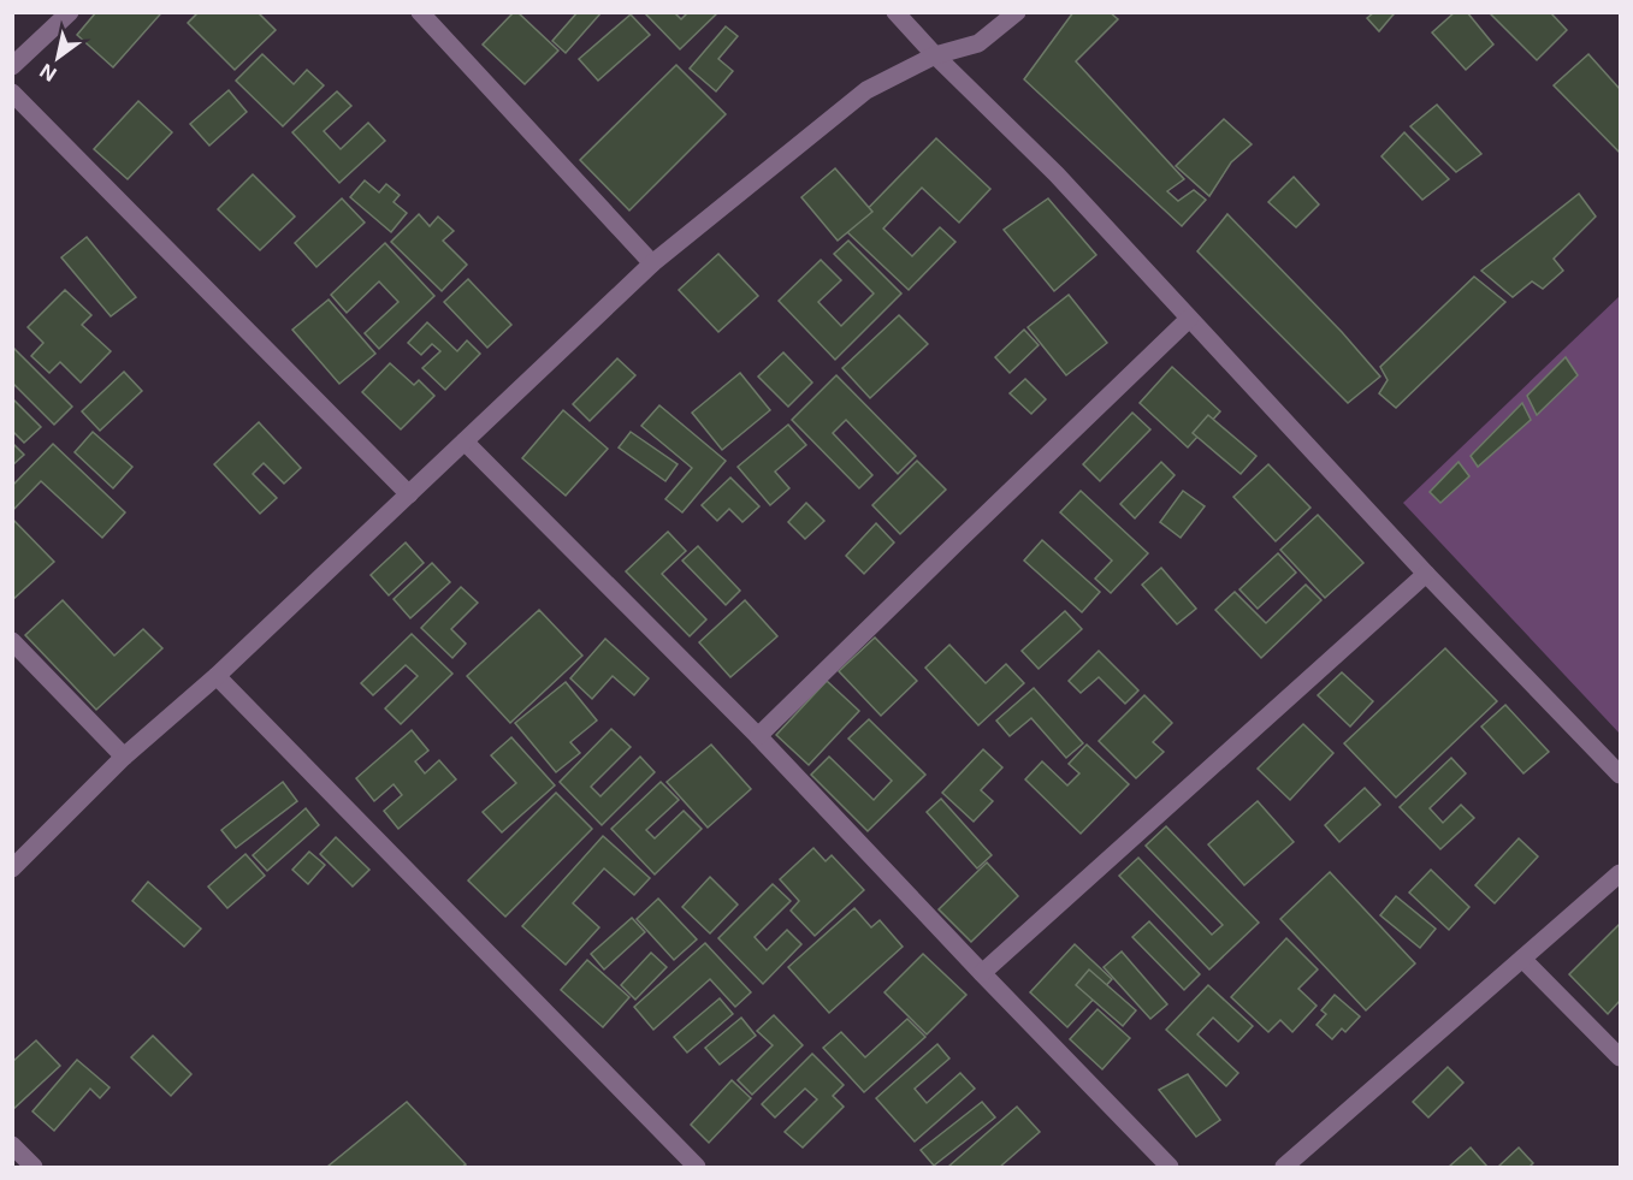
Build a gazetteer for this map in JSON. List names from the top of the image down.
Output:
{
  "north": "bottom left"
}
